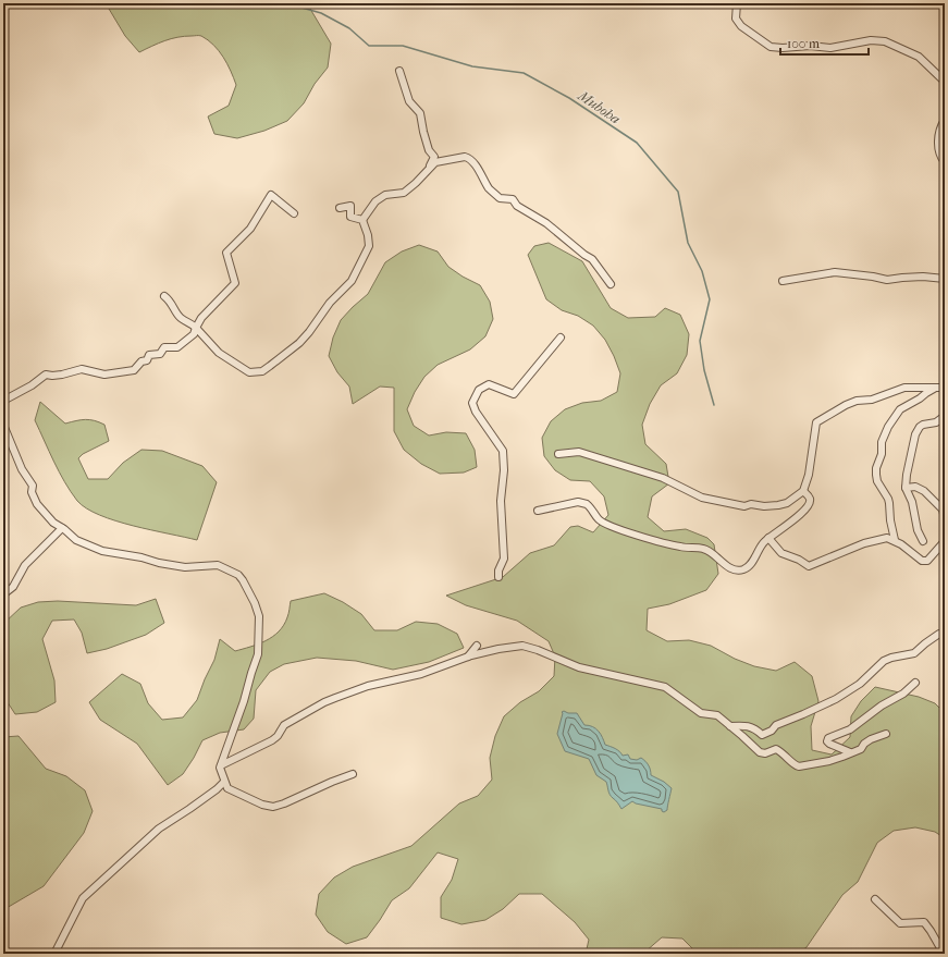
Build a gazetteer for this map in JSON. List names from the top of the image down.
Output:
{
  "water": ["Muboha"],
  "scale_bar": "100 m"
}
